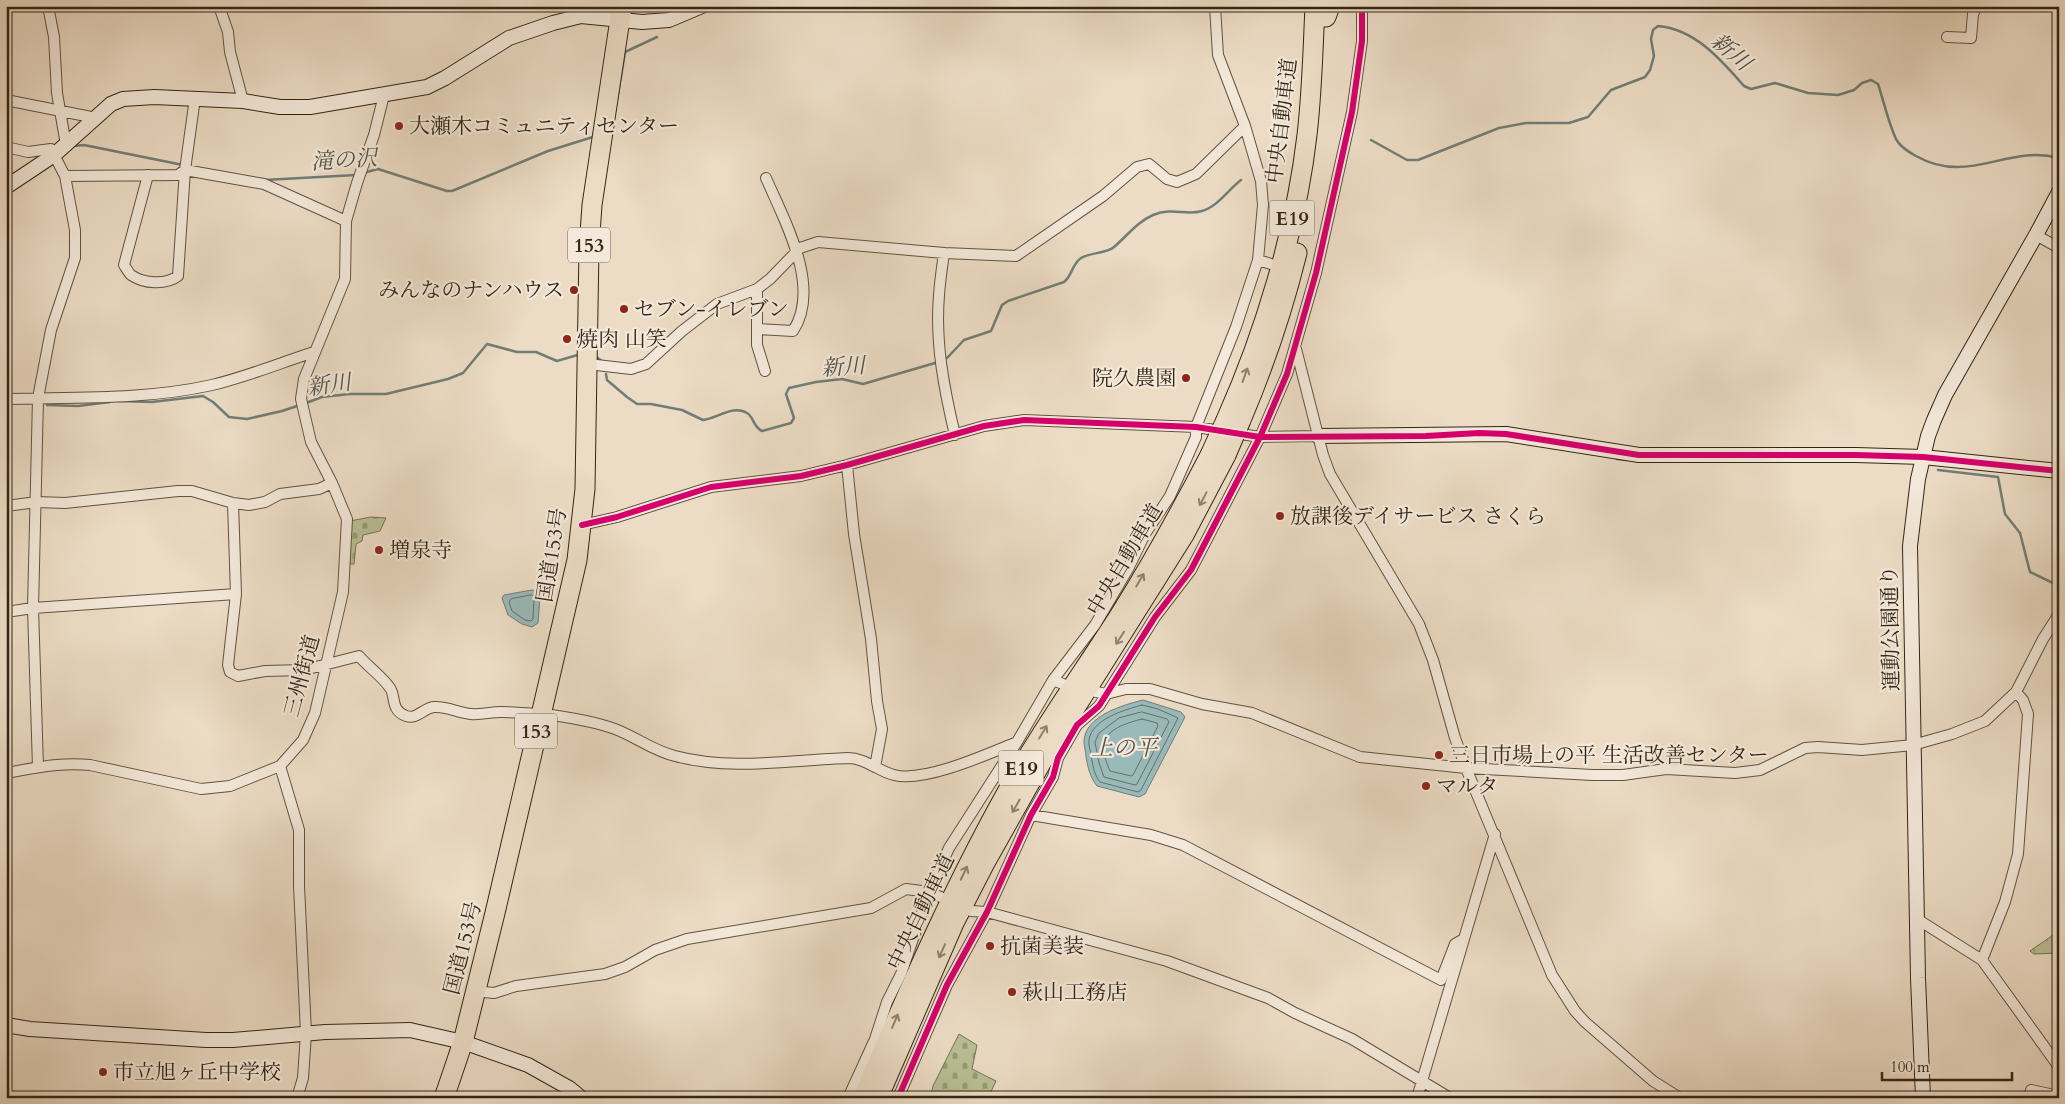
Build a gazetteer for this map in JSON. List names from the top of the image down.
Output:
{
  "streets": {
    "highway": [
      "中央自動車道",
      "E19",
      "153",
      "国道153号"
    ],
    "street": ["運動公園通り", "三州街道"]
  },
  "water": ["新川", "滝の沢", "上の平"],
  "places": [
    "大瀬木コミュニティセンター",
    "みんなのナンハウス",
    "セブン-イレブン",
    "焼肉 山笑",
    "院久農園",
    "放課後デイサービス さくら",
    "増泉寺",
    "三日市場上の平 生活改善センター",
    "マルタ",
    "抗菌美装",
    "萩山工務店",
    "市立旭ヶ丘中学校"
  ],
  "scale_bar": "100 m"
}
